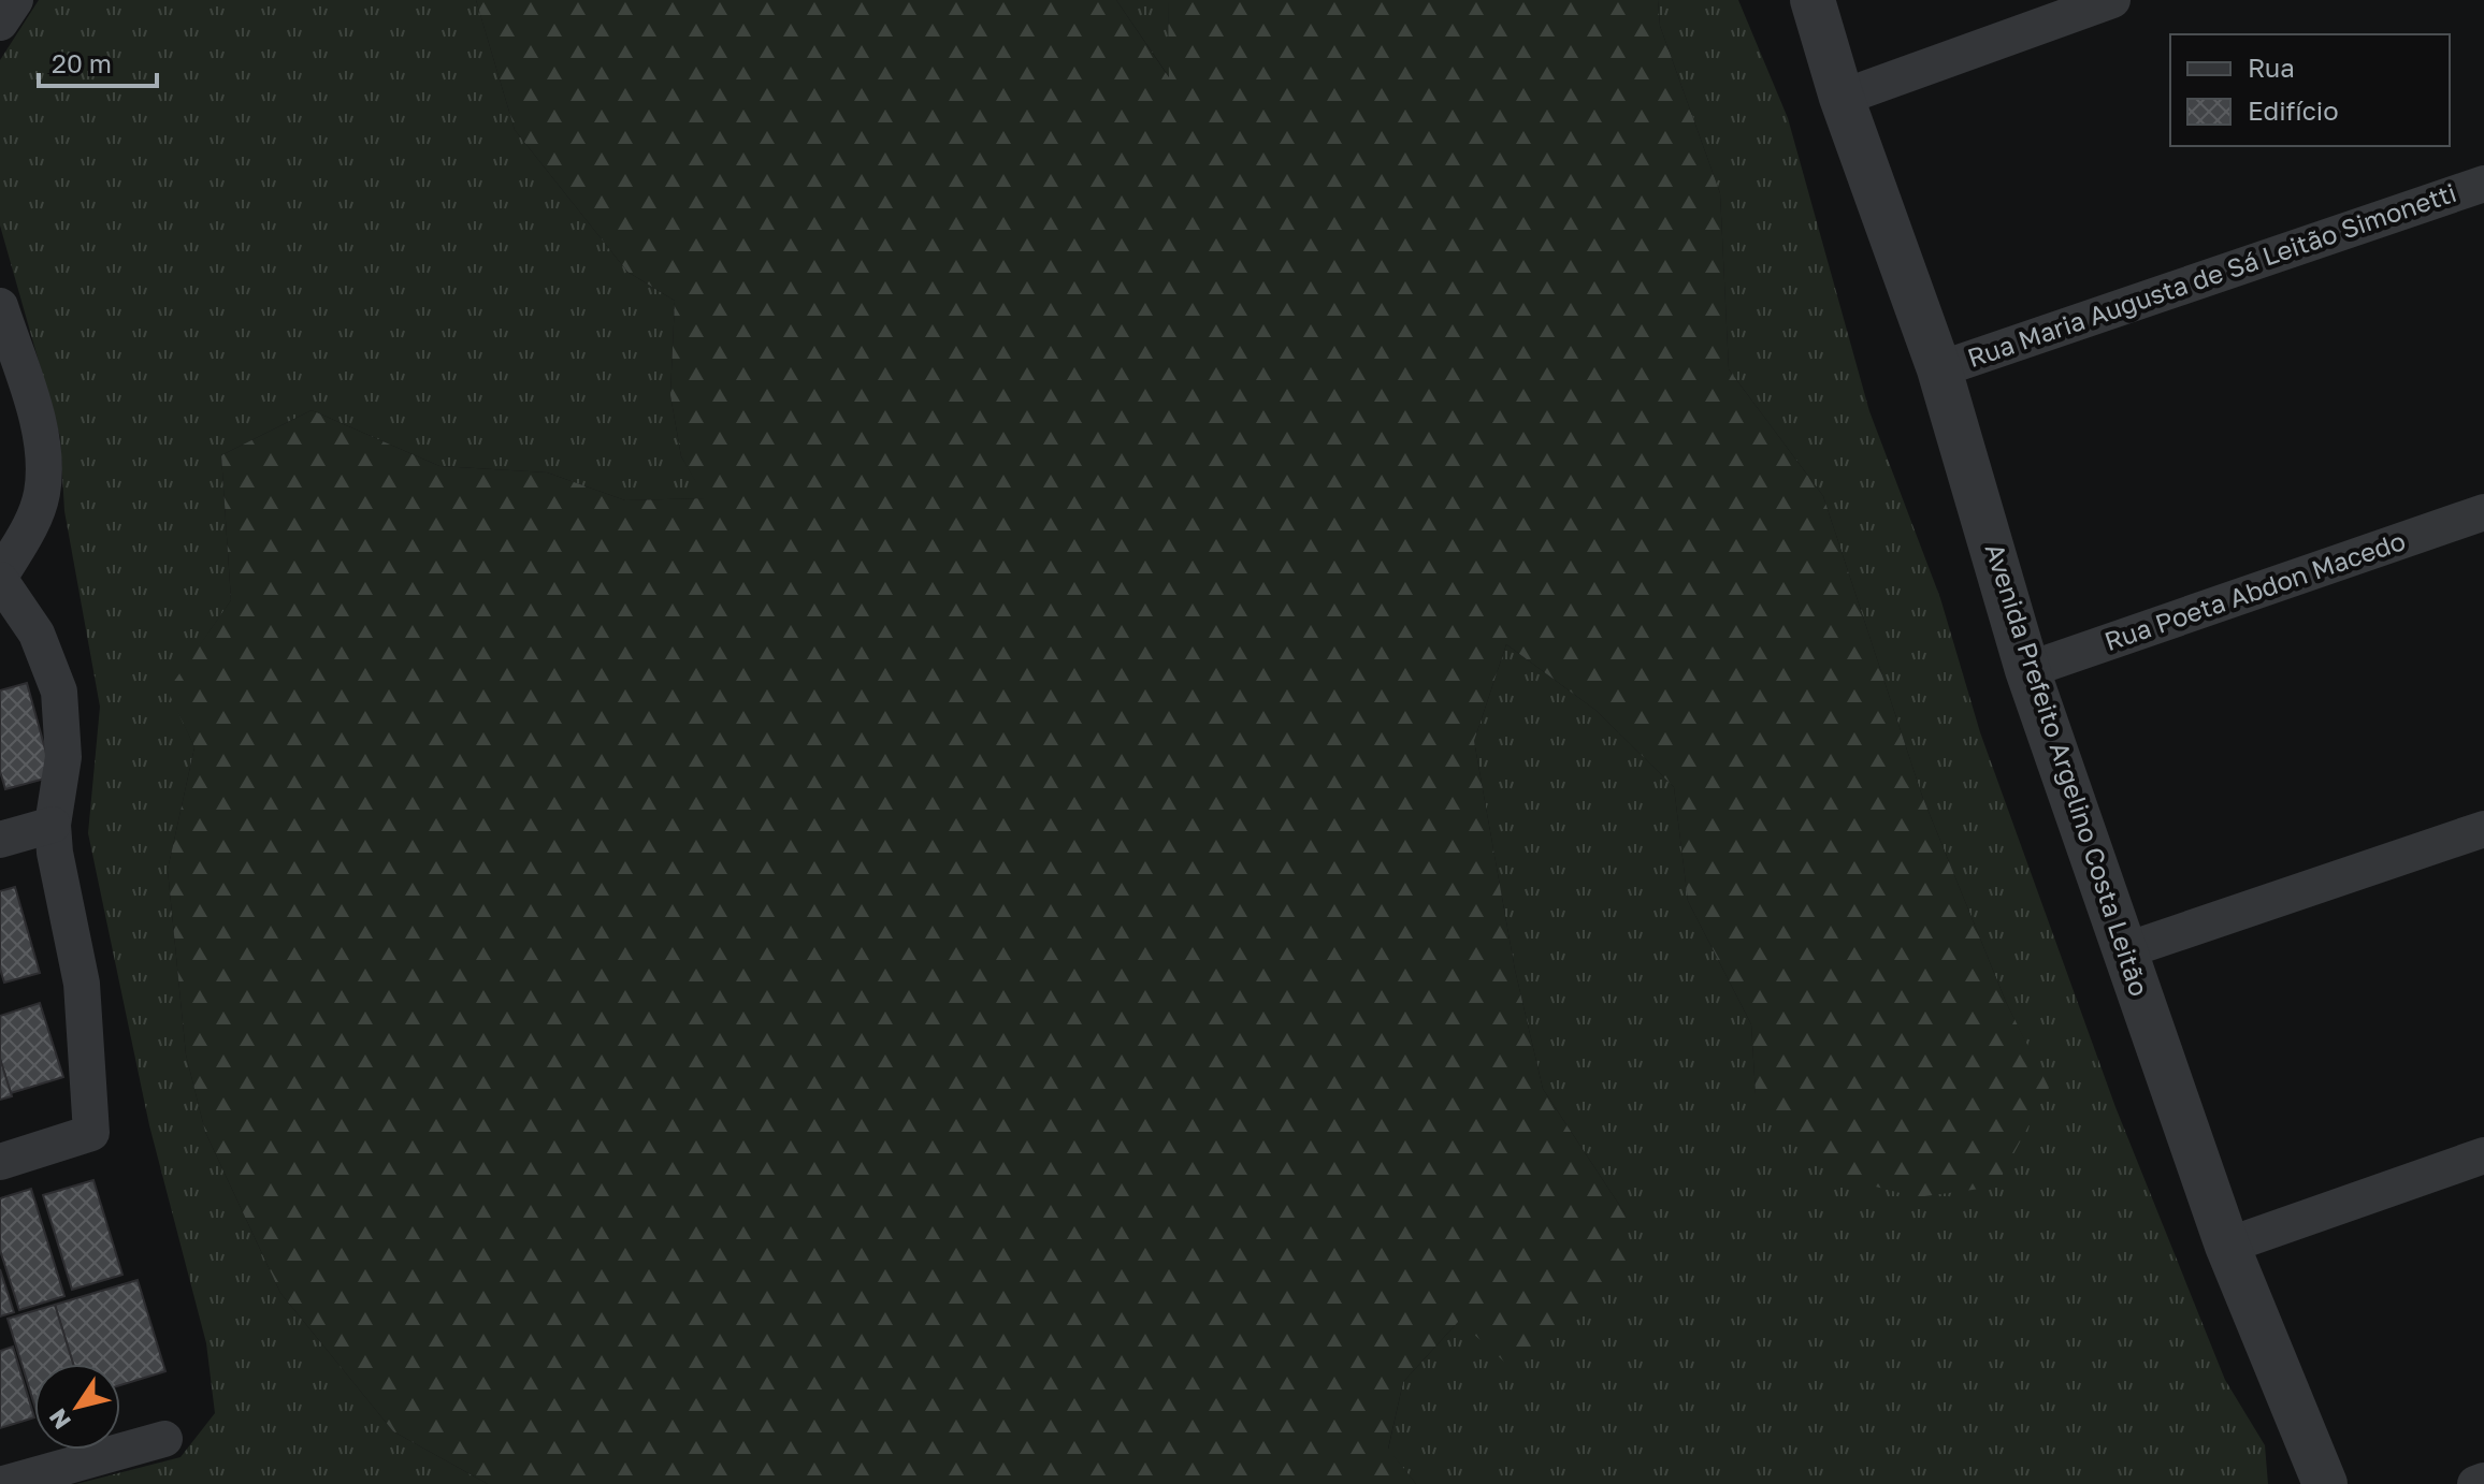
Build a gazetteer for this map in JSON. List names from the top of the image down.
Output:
{
  "streets": {
    "street": ["Rua Maria Augusta de Sá Leitão Simonetti", "Rua Poeta Abdon Macedo", "Avenida Prefeito Argelino Costa Leitão"]
  },
  "crossings": [
    ["Rua Maria Augusta de Sá Leitão Simonetti", "Avenida Prefeito Argelino Costa Leitão"],
    ["Rua Poeta Abdon Macedo", "Avenida Prefeito Argelino Costa Leitão"]
  ],
  "legend": ["Rua", "Edifício"],
  "scale_bar": "20 m",
  "north": "bottom left"
}
